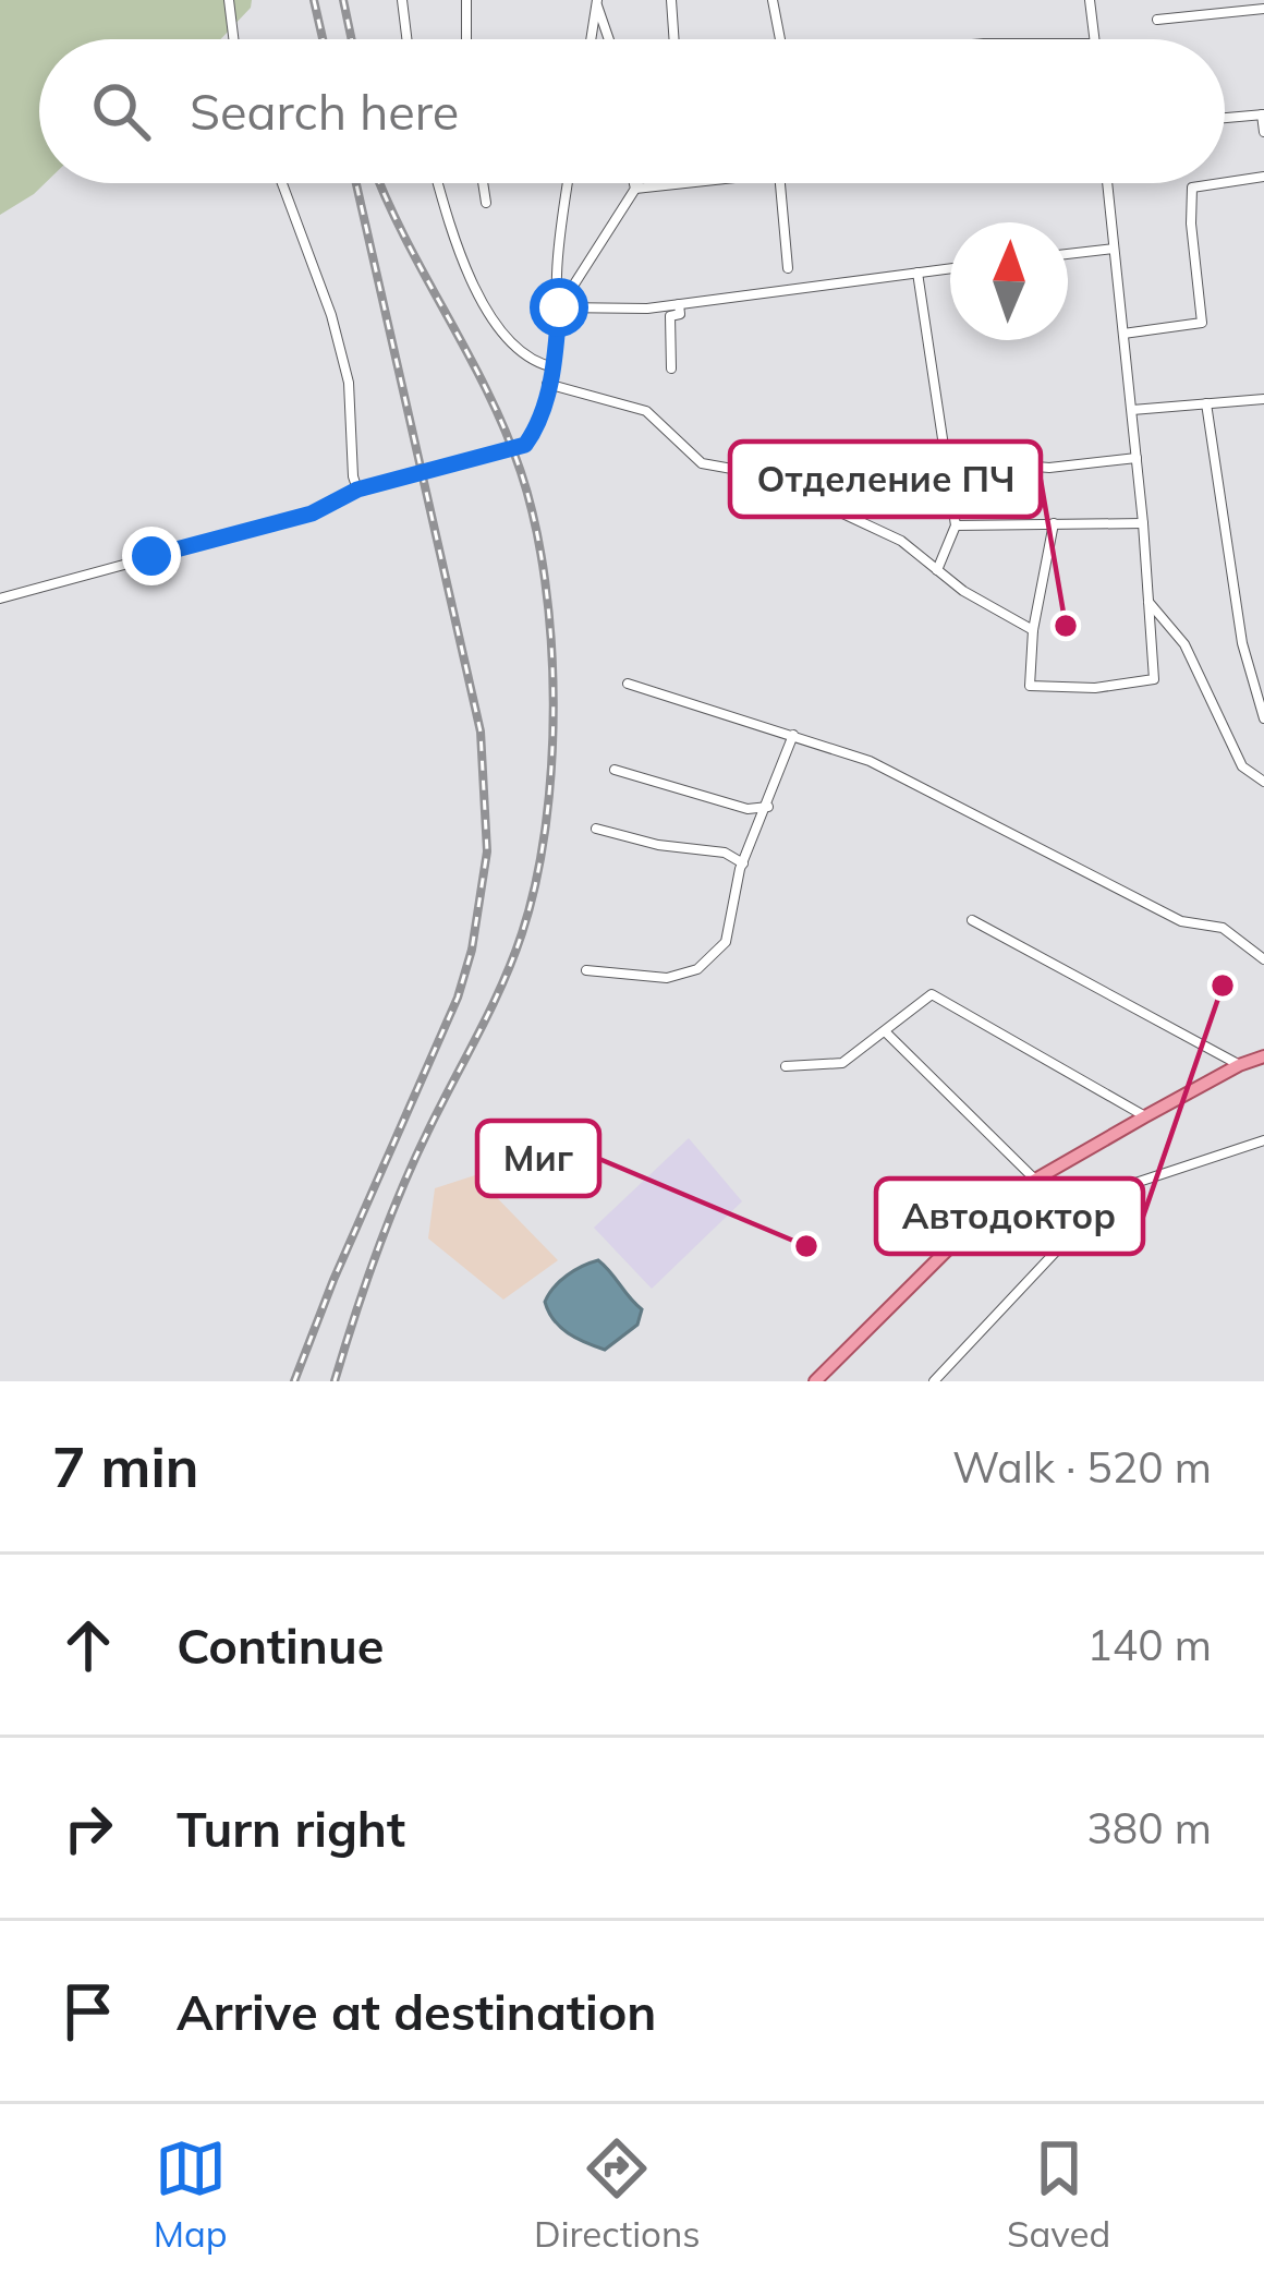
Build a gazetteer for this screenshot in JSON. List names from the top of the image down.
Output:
{
  "places": ["Отделение ПЧ", "Автодоктор", "Миг"],
  "north": "top",
  "page": {
    "search": "Search here",
    "heading": ["7 min", "Walk · 520 m"],
    "list": [
      ["Continue", "140 m"],
      ["Turn right", "380 m"],
      "Arrive at destination"
    ],
    "nav": ["Map", "Directions", "Saved"]
  }
}
